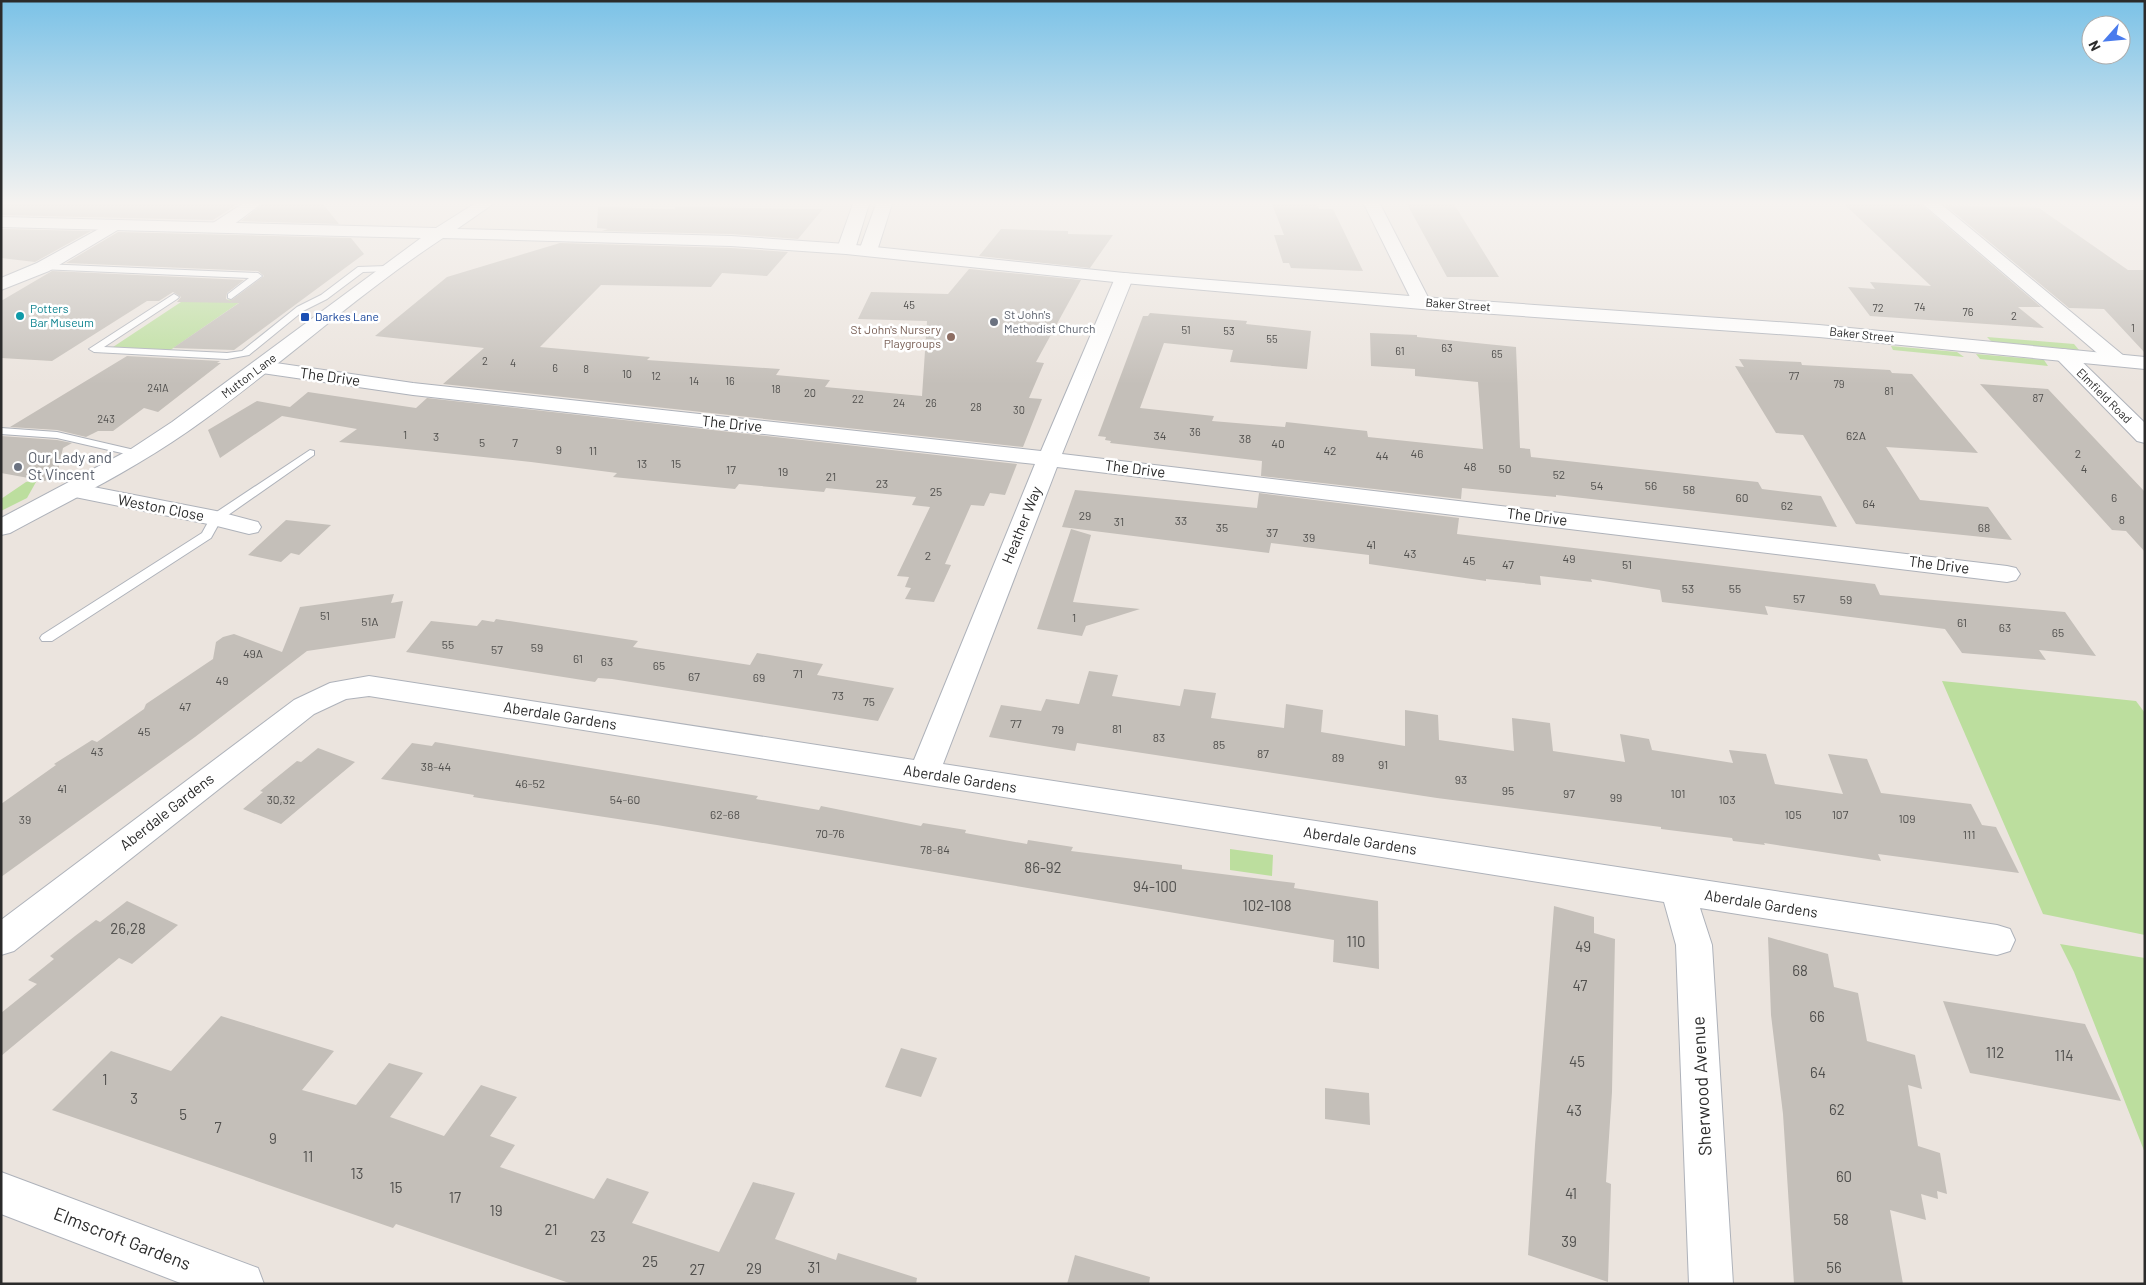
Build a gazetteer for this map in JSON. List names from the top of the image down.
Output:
{
  "streets": {
    "street": [
      "Baker Street",
      "Mutton Lane",
      "The Drive",
      "Elmfield Road",
      "Weston Close",
      "Heather Way",
      "Aberdale Gardens",
      "Sherwood Avenue",
      "Elmscroft Gardens"
    ]
  },
  "crossings": [
    ["Baker Street", "Elmfield Road"],
    ["Baker Street", "Heather Way"],
    ["Mutton Lane", "The Drive"],
    ["Mutton Lane", "Weston Close"],
    ["The Drive", "Heather Way"],
    ["Heather Way", "Aberdale Gardens"],
    ["Aberdale Gardens", "Sherwood Avenue"]
  ],
  "places": {
    "other": [
      "Potters Bar Museum",
      "St John's Methodist Church",
      "St John's Nursery Playgroups",
      "Our Lady and St Vincent"
    ],
    "transit": ["Darkes Lane"]
  },
  "house_numbers": [
    "45",
    "74",
    "72",
    "76",
    "2",
    "1",
    "51",
    "53",
    "55",
    "63",
    "61",
    "65",
    "2",
    "4",
    "6",
    "8",
    "10",
    "12",
    "77",
    "14",
    "16",
    "79",
    "241A",
    "18",
    "81",
    "20",
    "87",
    "22",
    "24",
    "26",
    "28",
    "30",
    "243",
    "36",
    "1",
    "34",
    "62A",
    "3",
    "38",
    "5",
    "7",
    "40",
    "9",
    "11",
    "42",
    "46",
    "2",
    "44",
    "13",
    "15",
    "48",
    "50",
    "4",
    "17",
    "19",
    "52",
    "21",
    "23",
    "54",
    "56",
    "58",
    "25",
    "60",
    "6",
    "64",
    "62",
    "29",
    "8",
    "33",
    "31",
    "35",
    "68",
    "37",
    "39",
    "41",
    "43",
    "2",
    "49",
    "45",
    "47",
    "51",
    "53",
    "55",
    "57",
    "59",
    "51",
    "1",
    "51A",
    "61",
    "63",
    "65",
    "55",
    "59",
    "57",
    "49A",
    "61",
    "63",
    "65",
    "71",
    "67",
    "69",
    "49",
    "73",
    "75",
    "47",
    "77",
    "81",
    "79",
    "45",
    "83",
    "85",
    "43",
    "87",
    "89",
    "91",
    "38-44",
    "93",
    "46-52",
    "41",
    "95",
    "97",
    "101",
    "99",
    "30,32",
    "54-60",
    "103",
    "62-68",
    "105",
    "107",
    "109",
    "39",
    "70-76",
    "111",
    "78-84",
    "86-92",
    "94-100",
    "102-108",
    "26,28",
    "110",
    "49",
    "68",
    "47",
    "66",
    "112",
    "114",
    "45",
    "64",
    "1",
    "3",
    "62",
    "43",
    "5",
    "7",
    "9",
    "11",
    "13",
    "60",
    "15",
    "41",
    "17",
    "19",
    "58",
    "21",
    "23",
    "39",
    "25",
    "31",
    "56",
    "29",
    "27"
  ],
  "north": "bottom left"
}
